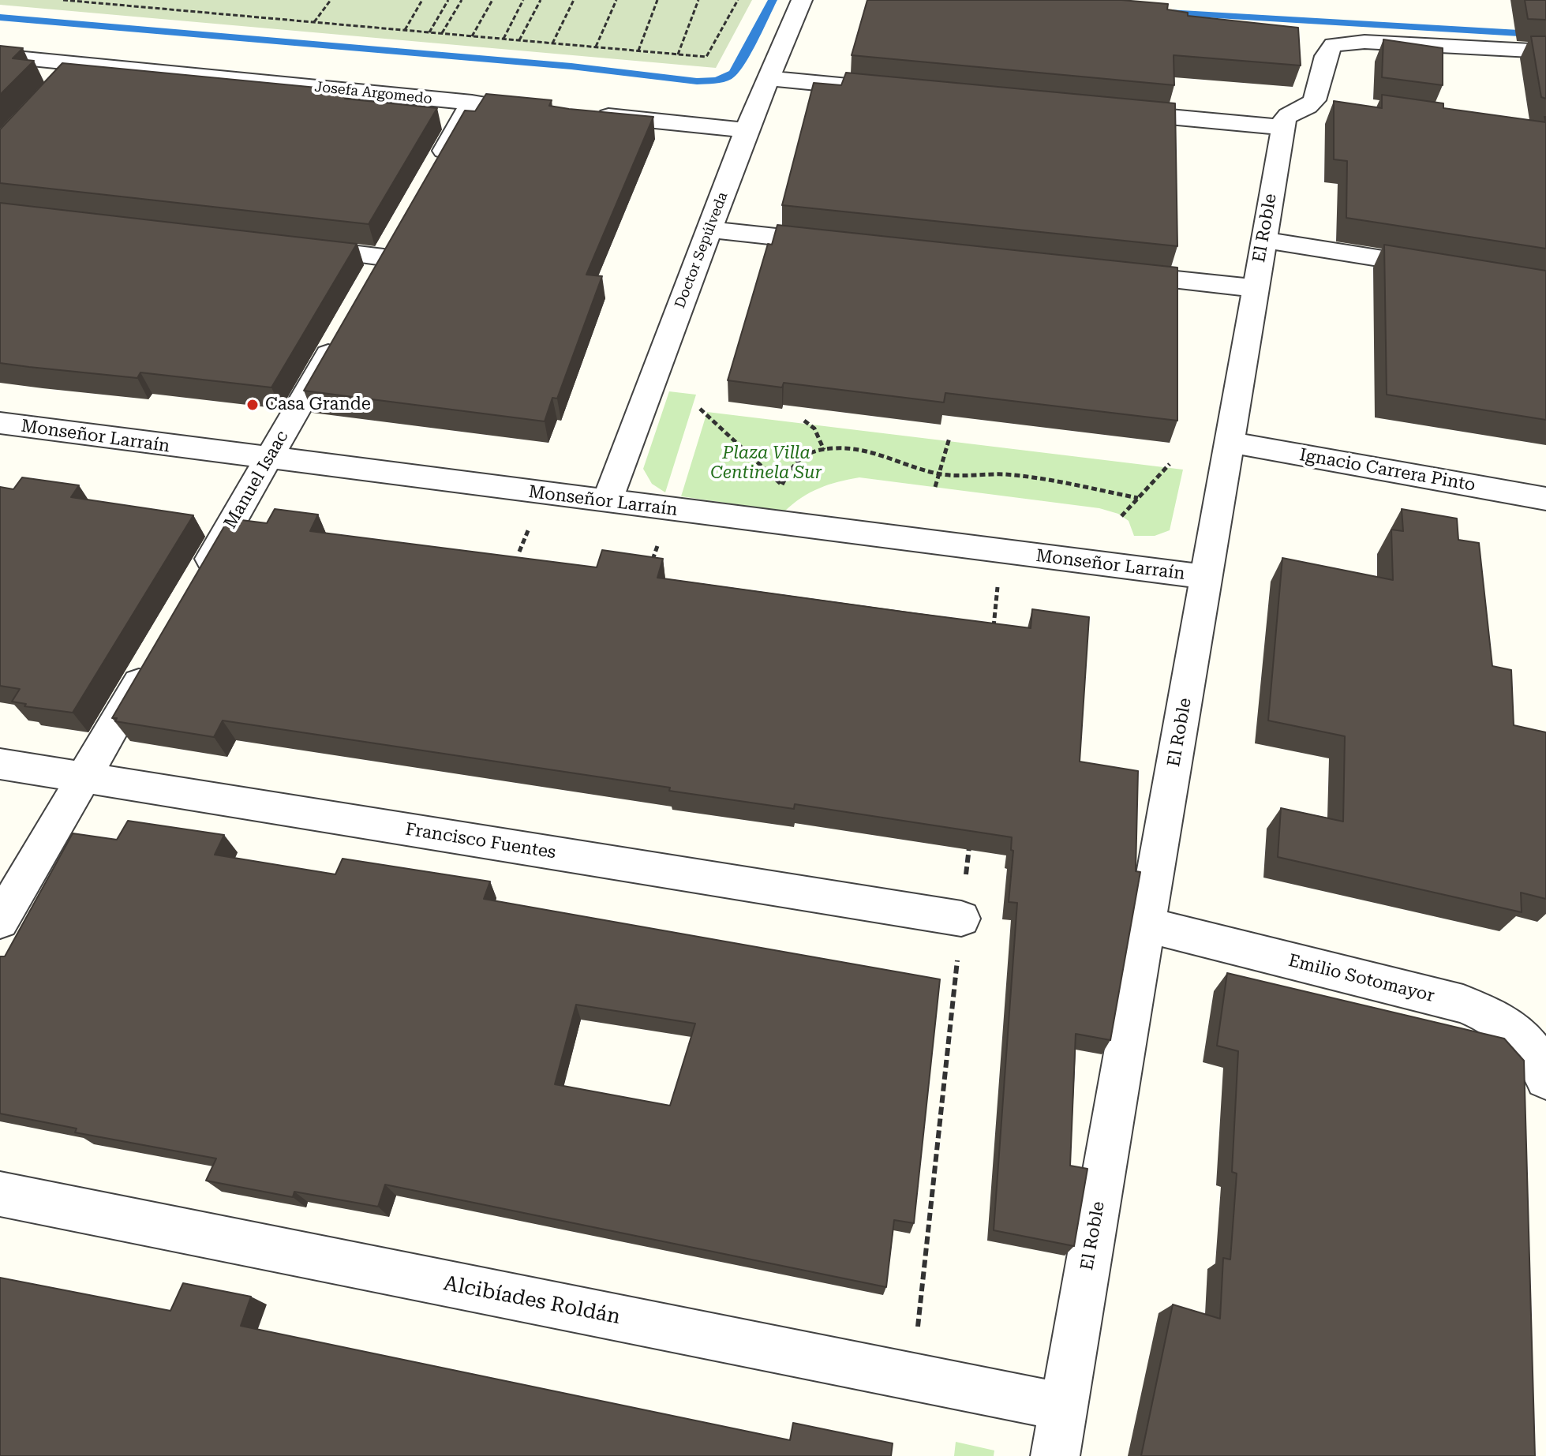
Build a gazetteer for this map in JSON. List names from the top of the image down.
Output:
{
  "streets": {
    "street": [
      "Josefa Argomedo",
      "El Roble",
      "Doctor Sepúlveda",
      "Monseñor Larraín",
      "Ignacio Carrera Pinto",
      "Manuel Isaac",
      "Francisco Fuentes",
      "Emilio Sotomayor",
      "Alcibíades Roldán"
    ]
  },
  "crossings": [
    ["El Roble", "Monseñor Larraín"],
    ["El Roble", "Ignacio Carrera Pinto"],
    ["El Roble", "Emilio Sotomayor"],
    ["El Roble", "Alcibíades Roldán"],
    ["Doctor Sepúlveda", "Monseñor Larraín"],
    ["Monseñor Larraín", "Manuel Isaac"]
  ],
  "parks": ["Plaza Villa Centinela Sur"],
  "places": ["Casa Grande"]
}
